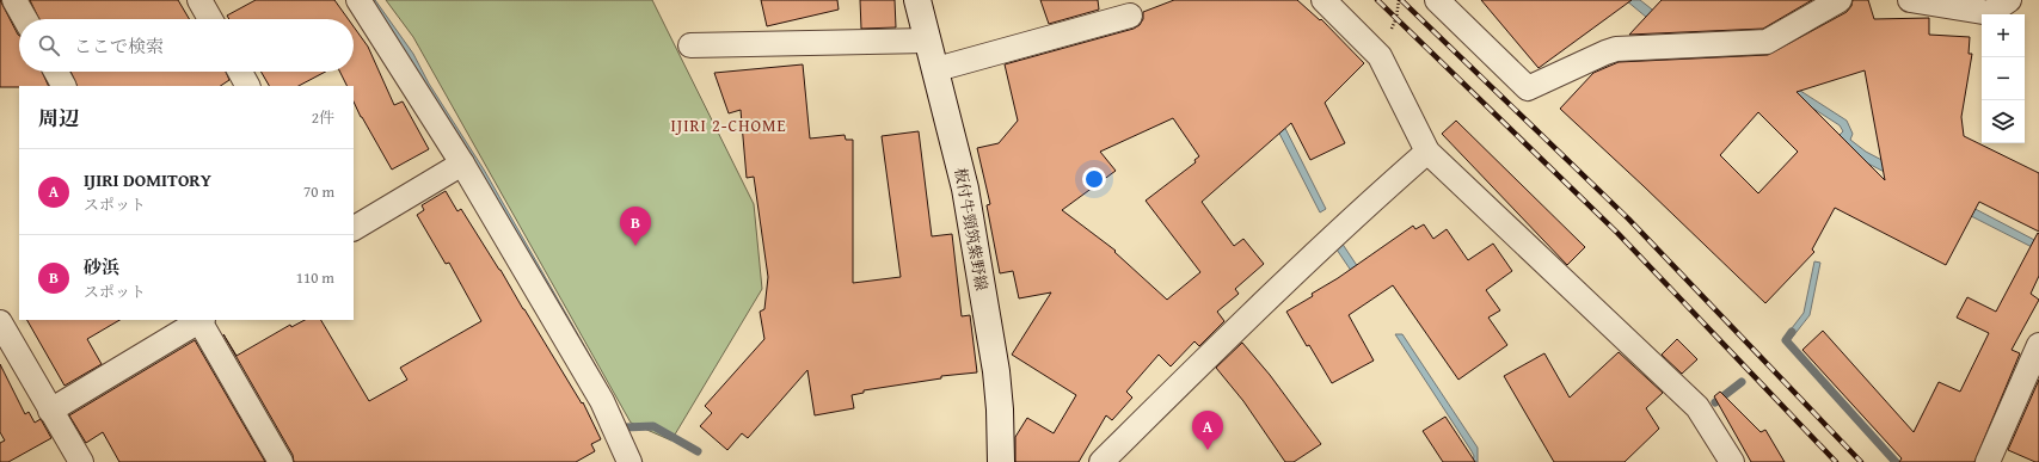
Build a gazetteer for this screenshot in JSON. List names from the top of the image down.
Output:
{
  "streets": {
    "main road": ["板付牛頸筑紫野線"]
  },
  "districts": ["IJIRI 2-CHOME"],
  "page": {
    "map_buttons": ["+", "−"],
    "search": "ここで検索",
    "heading": ["周辺", "2件"],
    "list": [
      {
        "mark": "A",
        "name": "IJIRI DOMITORY",
        "note": "スポット",
        "value": "70 m"
      },
      {
        "mark": "B",
        "name": "砂浜",
        "note": "スポット",
        "value": "110 m"
      }
    ],
    "pins": ["B", "A"]
  }
}
